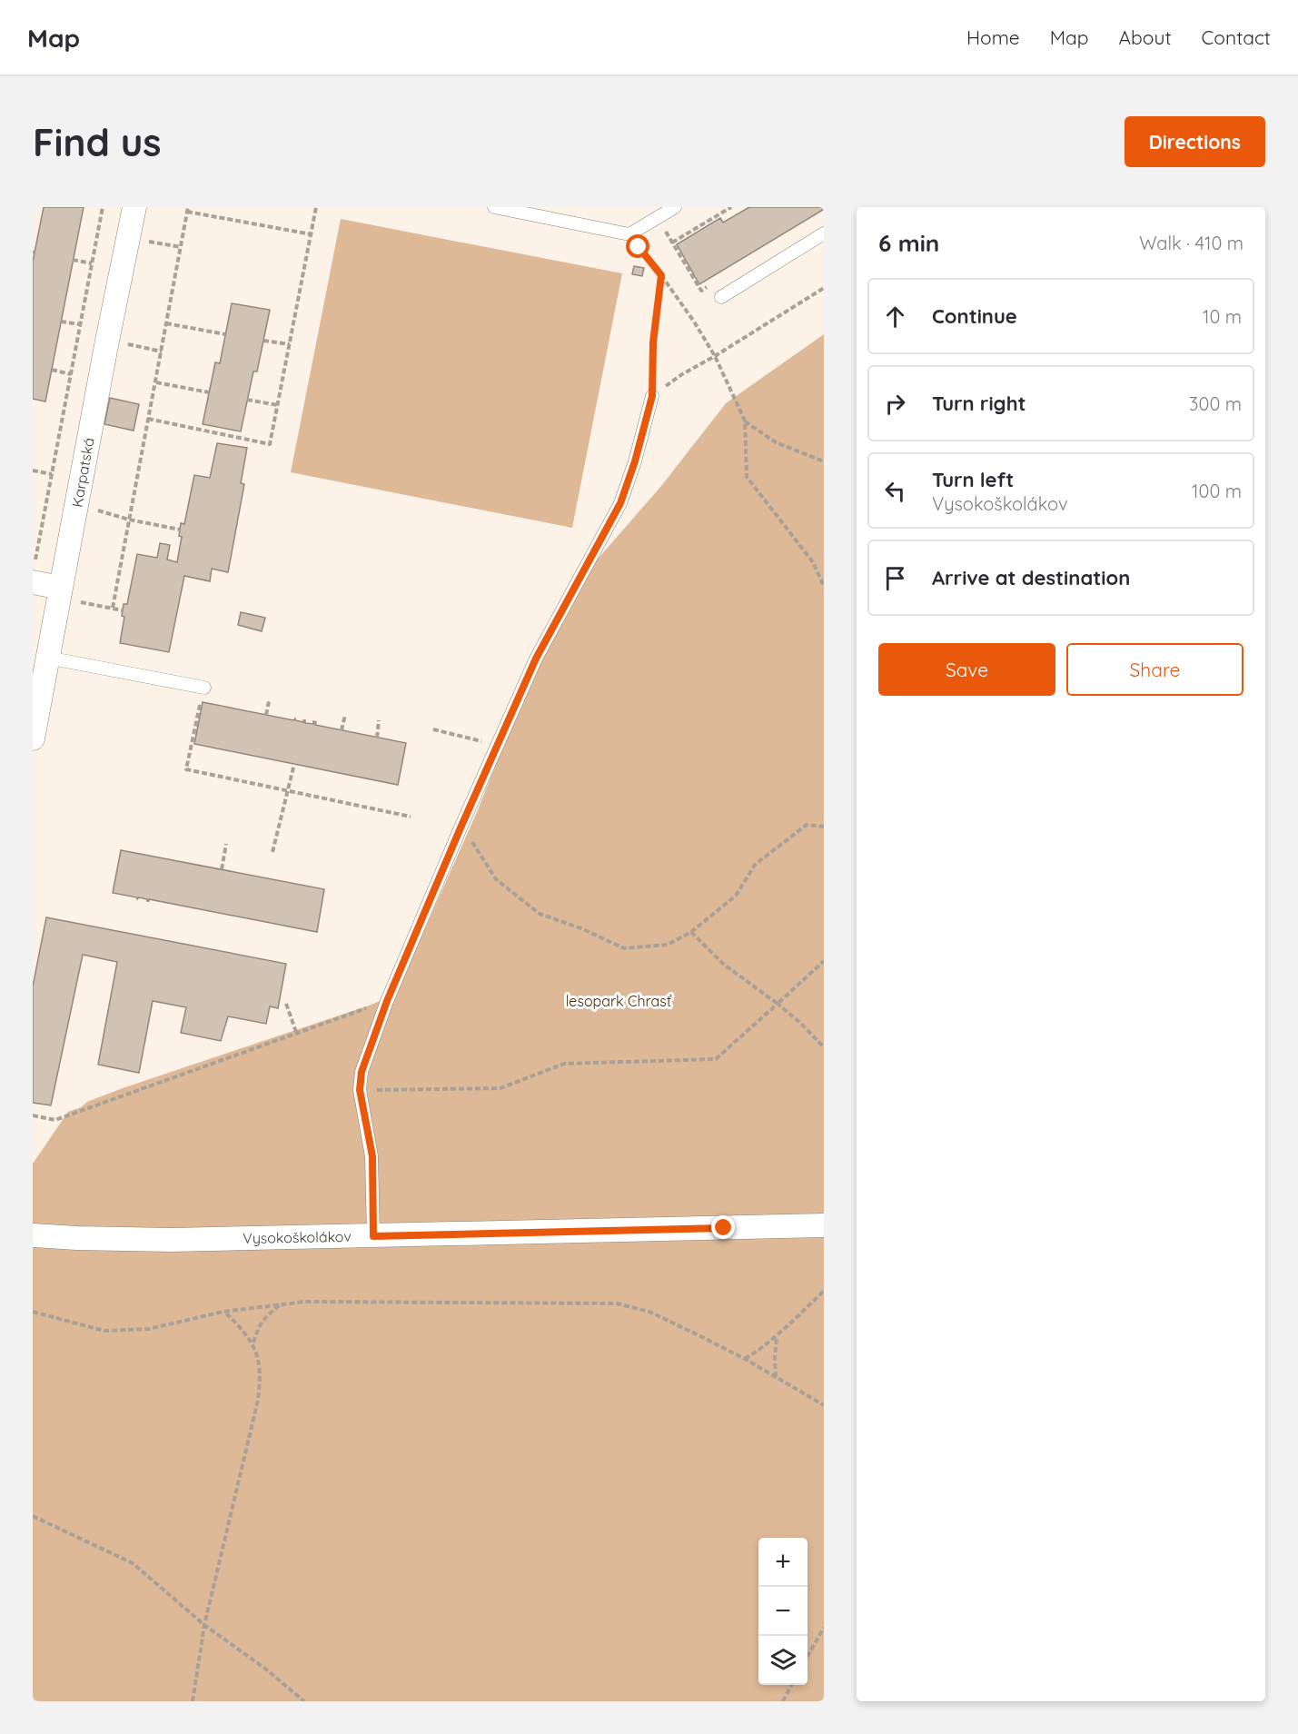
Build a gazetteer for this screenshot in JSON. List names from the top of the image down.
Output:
{
  "streets": {
    "street": ["Karpatská", "Vysokoškolákov"]
  },
  "parks": ["lesopark Chrasť"],
  "page": {
    "header": "Map",
    "nav": [
      "Home",
      "Map",
      "About",
      "Contact"
    ],
    "buttons": [
      "Directions",
      ["Save", "Share"]
    ],
    "title": "Find us",
    "heading": ["6 min", "Walk · 410 m"],
    "list": [
      ["Continue", "10 m"],
      ["Turn right", "300 m"],
      ["Turn left", "Vysokoškolákov", "100 m"],
      "Arrive at destination"
    ],
    "map_buttons": ["+", "−"]
  }
}
